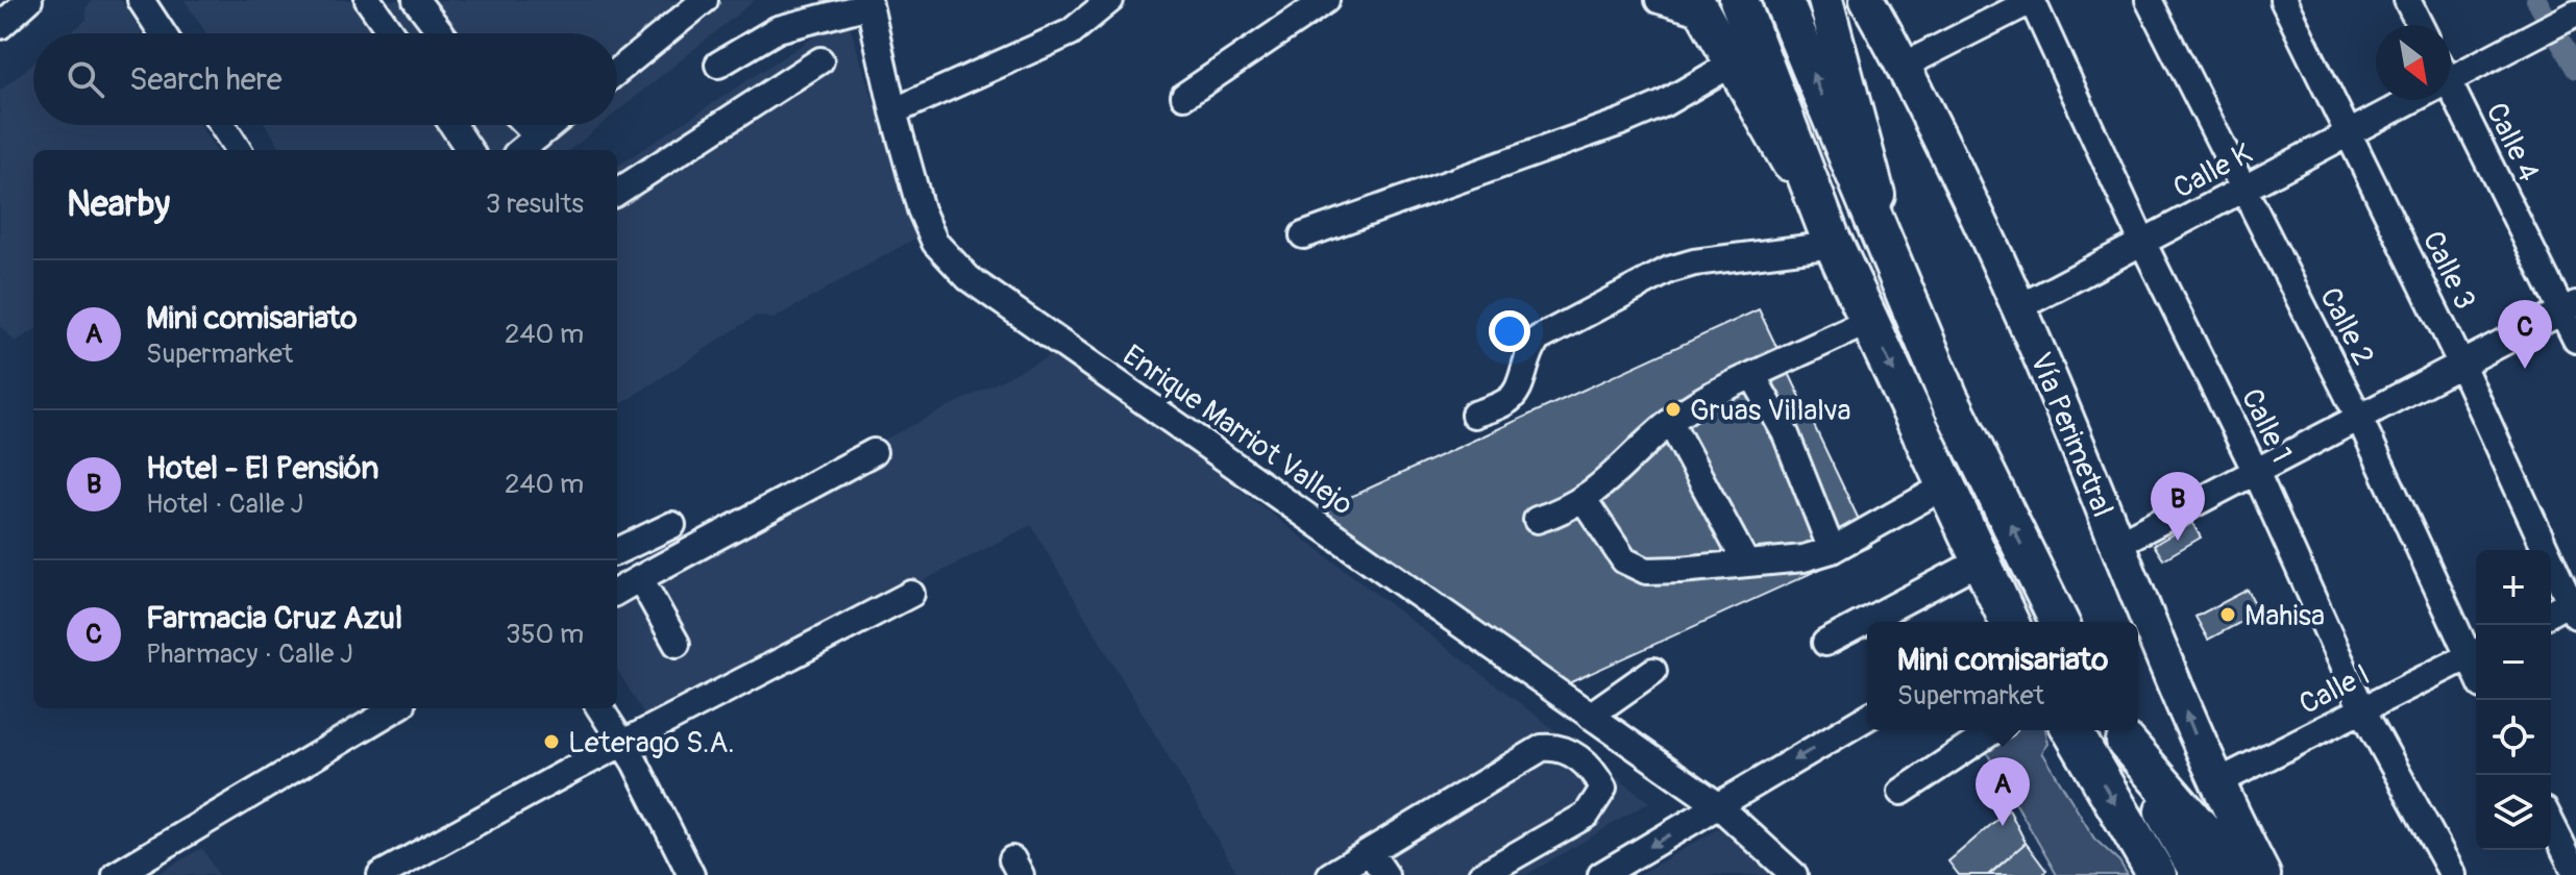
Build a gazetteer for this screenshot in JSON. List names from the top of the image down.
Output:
{
  "streets": {
    "main road": ["Vía Perimetral"],
    "street": [
      "Calle 4",
      "Calle K",
      "Calle 3",
      "Calle 2",
      "Calle 1",
      "Enrique Marriot Vallejo",
      "Calle I"
    ]
  },
  "crossings": [
    ["Calle K", "Calle 3"],
    ["Calle K", "Calle 2"],
    ["Calle K", "Calle 1"],
    ["Calle K", "Vía Perimetral"],
    ["Calle 2", "Calle I"],
    ["Calle 1", "Calle I"],
    ["Vía Perimetral", "Calle I"]
  ],
  "places": ["Gruas Villalva", "Mahisa", "Leterago S.A."],
  "north": "bottom right",
  "page": {
    "search": "Search here",
    "heading": ["Nearby", "3 results"],
    "list": [
      {
        "mark": "A",
        "name": "Mini comisariato",
        "note": "Supermarket",
        "value": "240 m"
      },
      {
        "mark": "B",
        "name": "Hotel - El Pensión",
        "note": "Hotel · Calle J",
        "value": "240 m"
      },
      {
        "mark": "C",
        "name": "Farmacia Cruz Azul",
        "note": "Pharmacy · Calle J",
        "value": "350 m"
      }
    ],
    "pins": ["C", "B", "A"],
    "map_buttons": ["+", "−"],
    "popup": ["Mini comisariato", "Supermarket"]
  }
}
